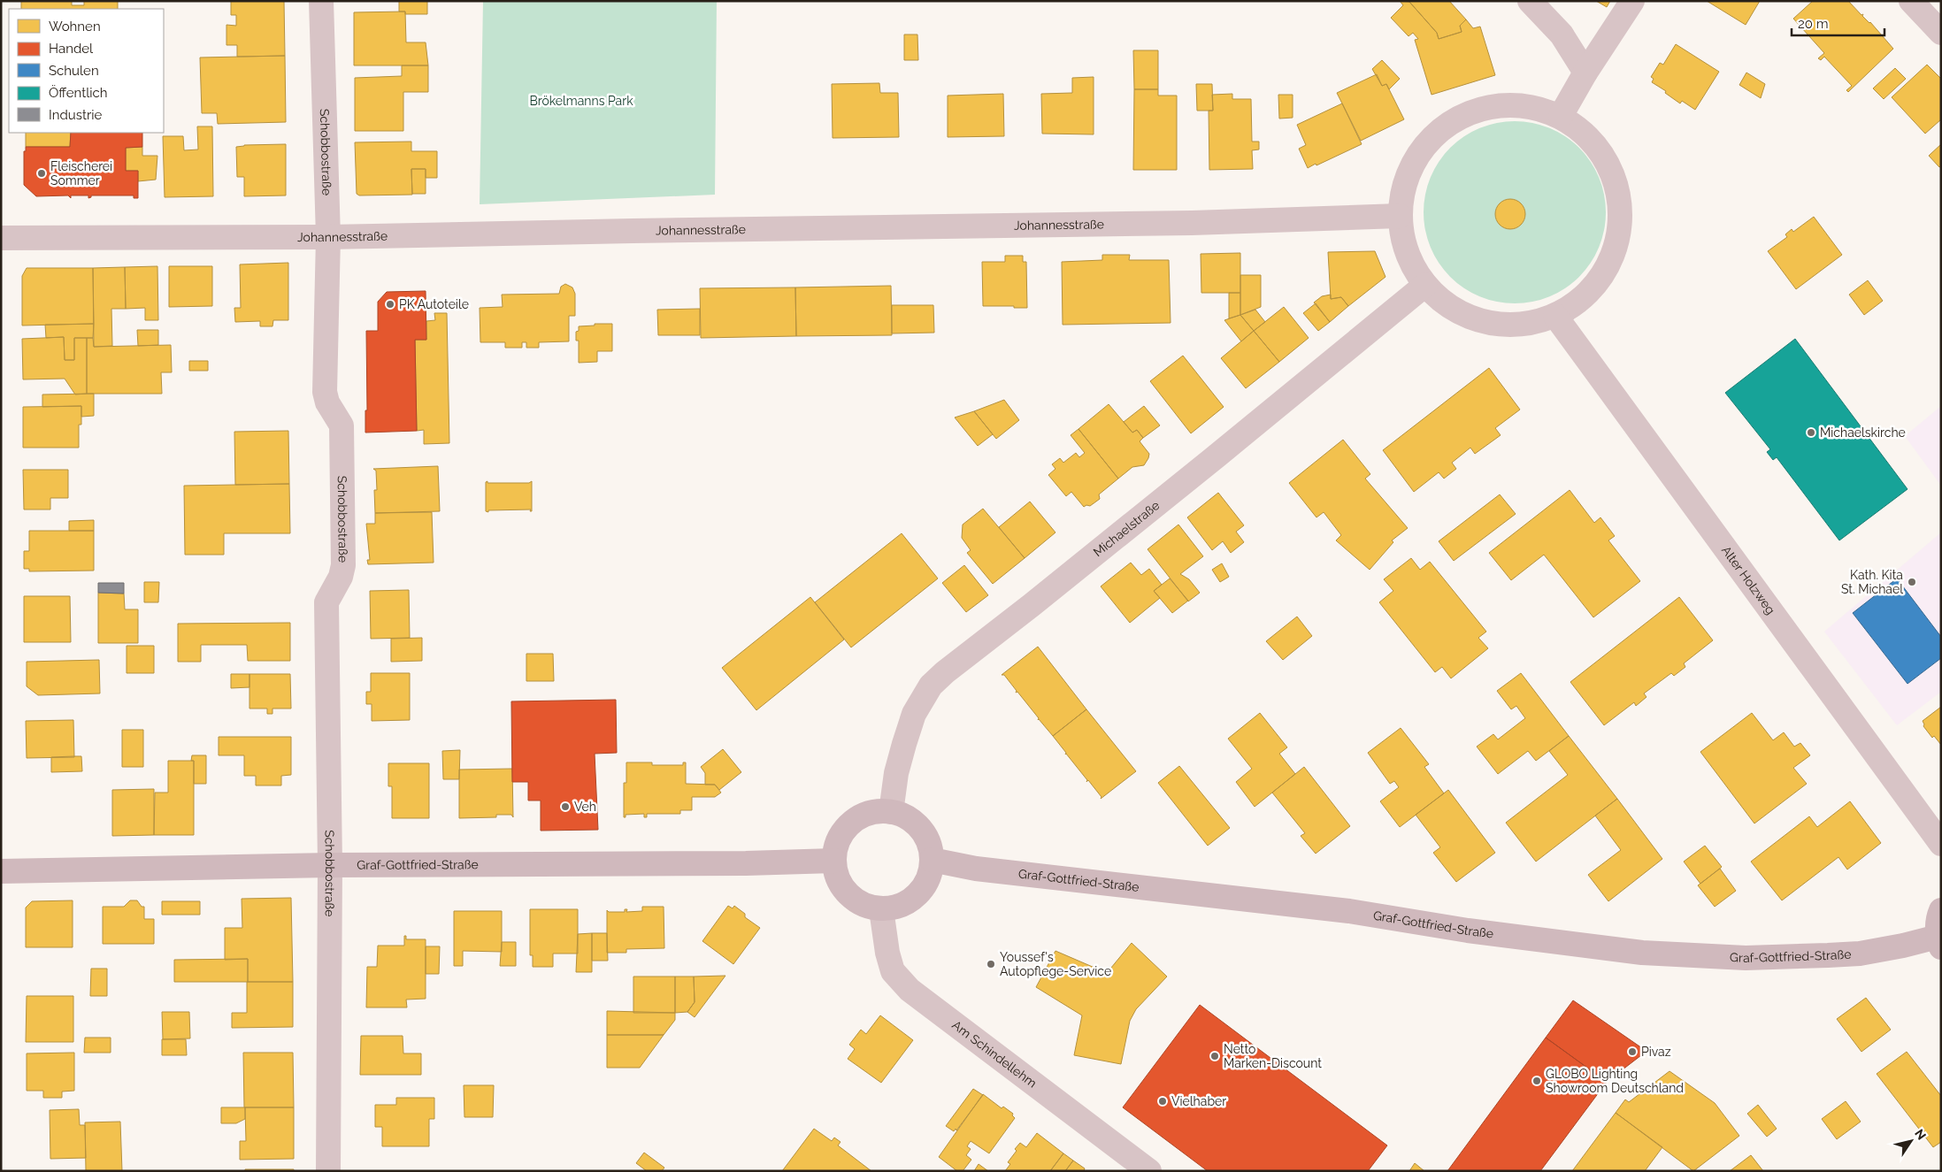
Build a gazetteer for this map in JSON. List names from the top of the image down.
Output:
{
  "streets": {
    "street": [
      "Schobbostraße",
      "Johannesstraße",
      "Michaelstraße",
      "Alter Holzweg",
      "Graf-Gottfried-Straße",
      "Am Schindellehm"
    ]
  },
  "crossings": [
    ["Schobbostraße", "Johannesstraße"],
    ["Schobbostraße", "Graf-Gottfried-Straße"],
    ["Michaelstraße", "Graf-Gottfried-Straße"],
    ["Michaelstraße", "Am Schindellehm"],
    ["Graf-Gottfried-Straße", "Am Schindellehm"]
  ],
  "parks": ["Brökelmanns Park"],
  "places": [
    "Fleischerei Sommer",
    "PK Autoteile",
    "Michaelskirche",
    "Kath. Kita St. Michael",
    "Veh",
    "Youssef's Autopflege-Service",
    "Pivaz",
    "Netto Marken-Discount",
    "GLOBO Lighting Showroom Deutschland",
    "Vielhaber"
  ],
  "legend": [
    "Wohnen",
    "Handel",
    "Schulen",
    "Öffentlich",
    "Industrie"
  ],
  "scale_bar": "20 m",
  "north": "top right"
}
